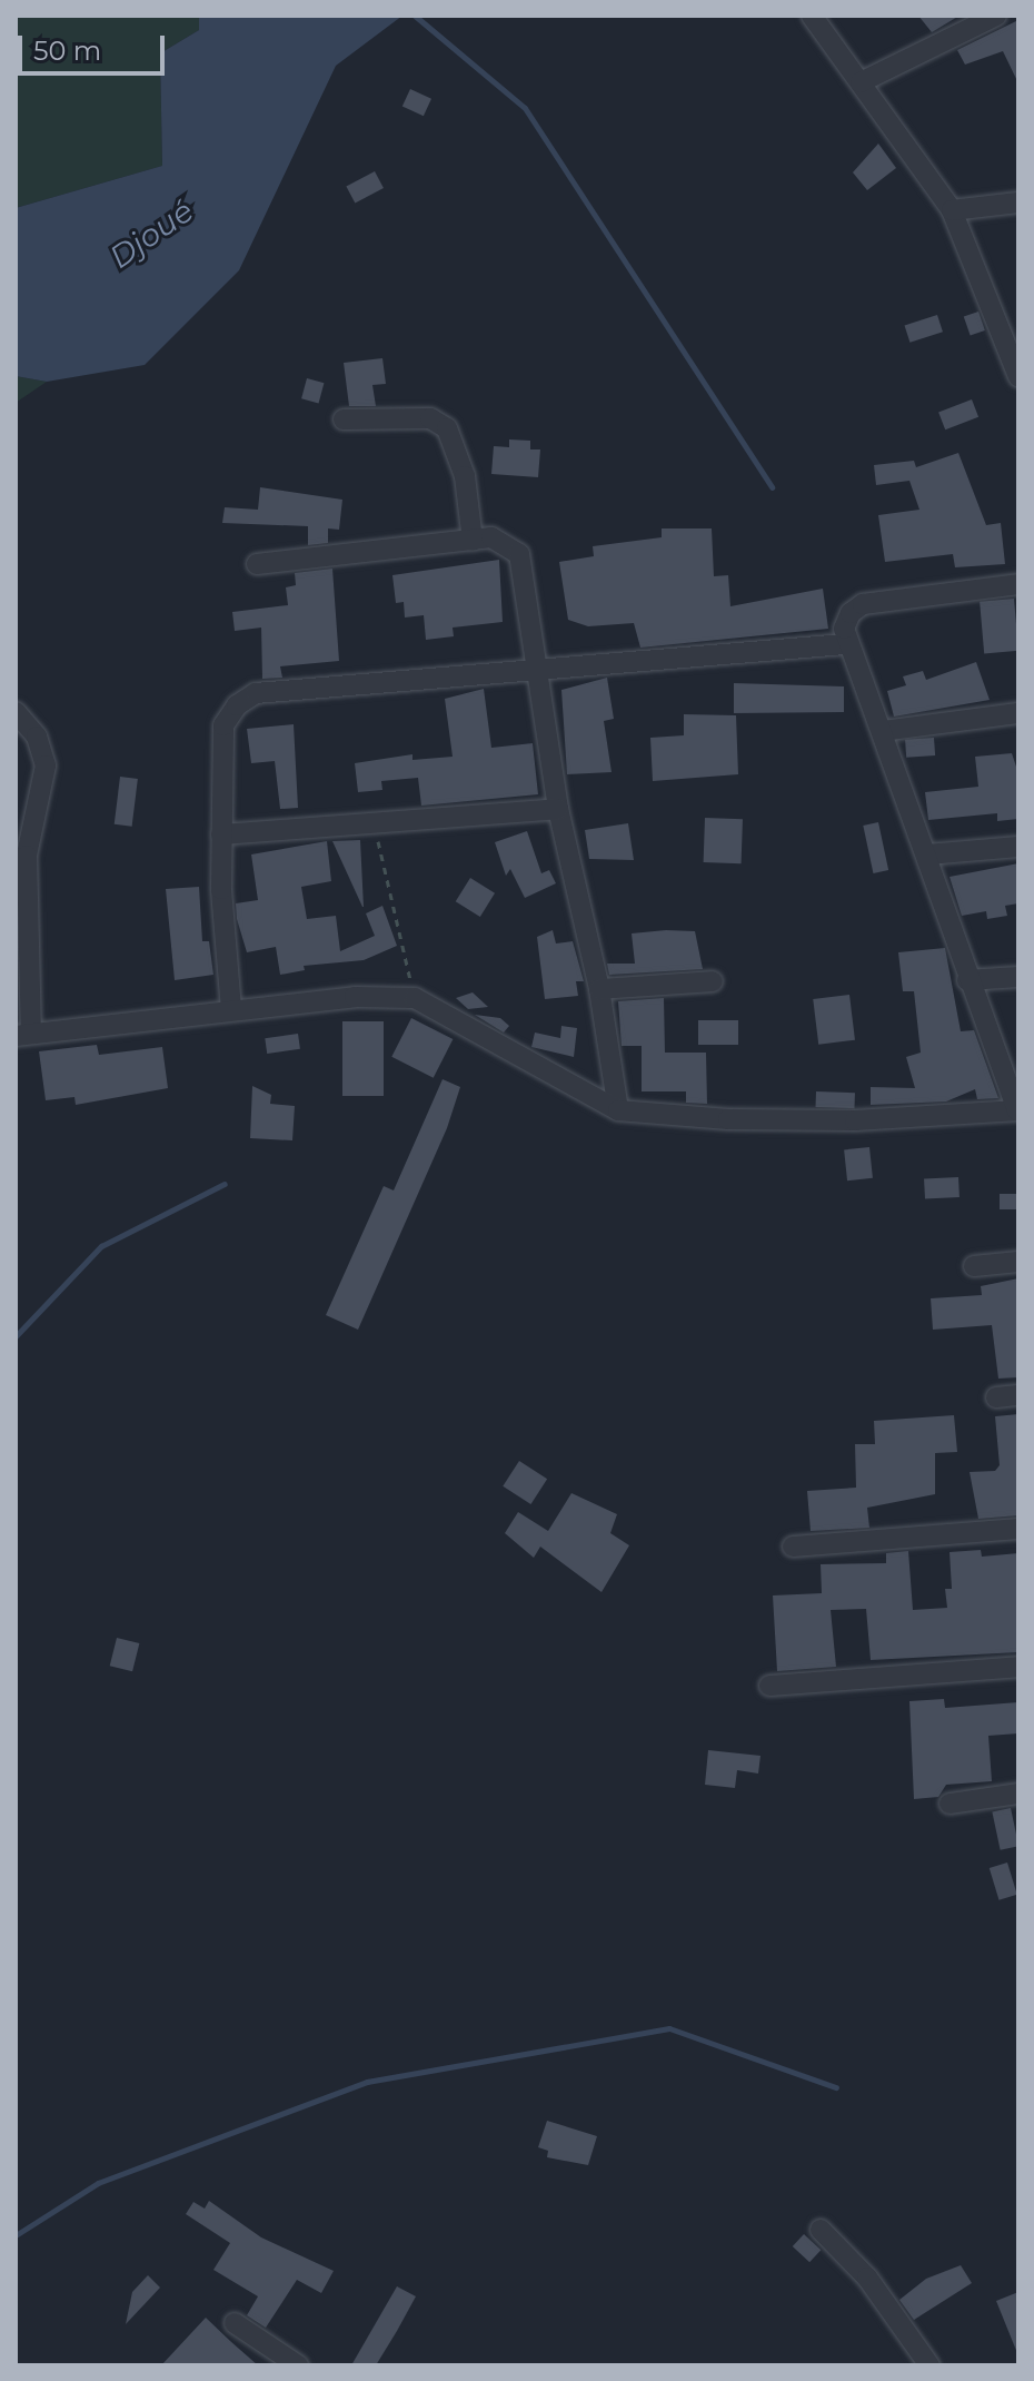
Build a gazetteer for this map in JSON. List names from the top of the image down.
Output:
{
  "water": ["Djoué"],
  "scale_bar": "50 m"
}
